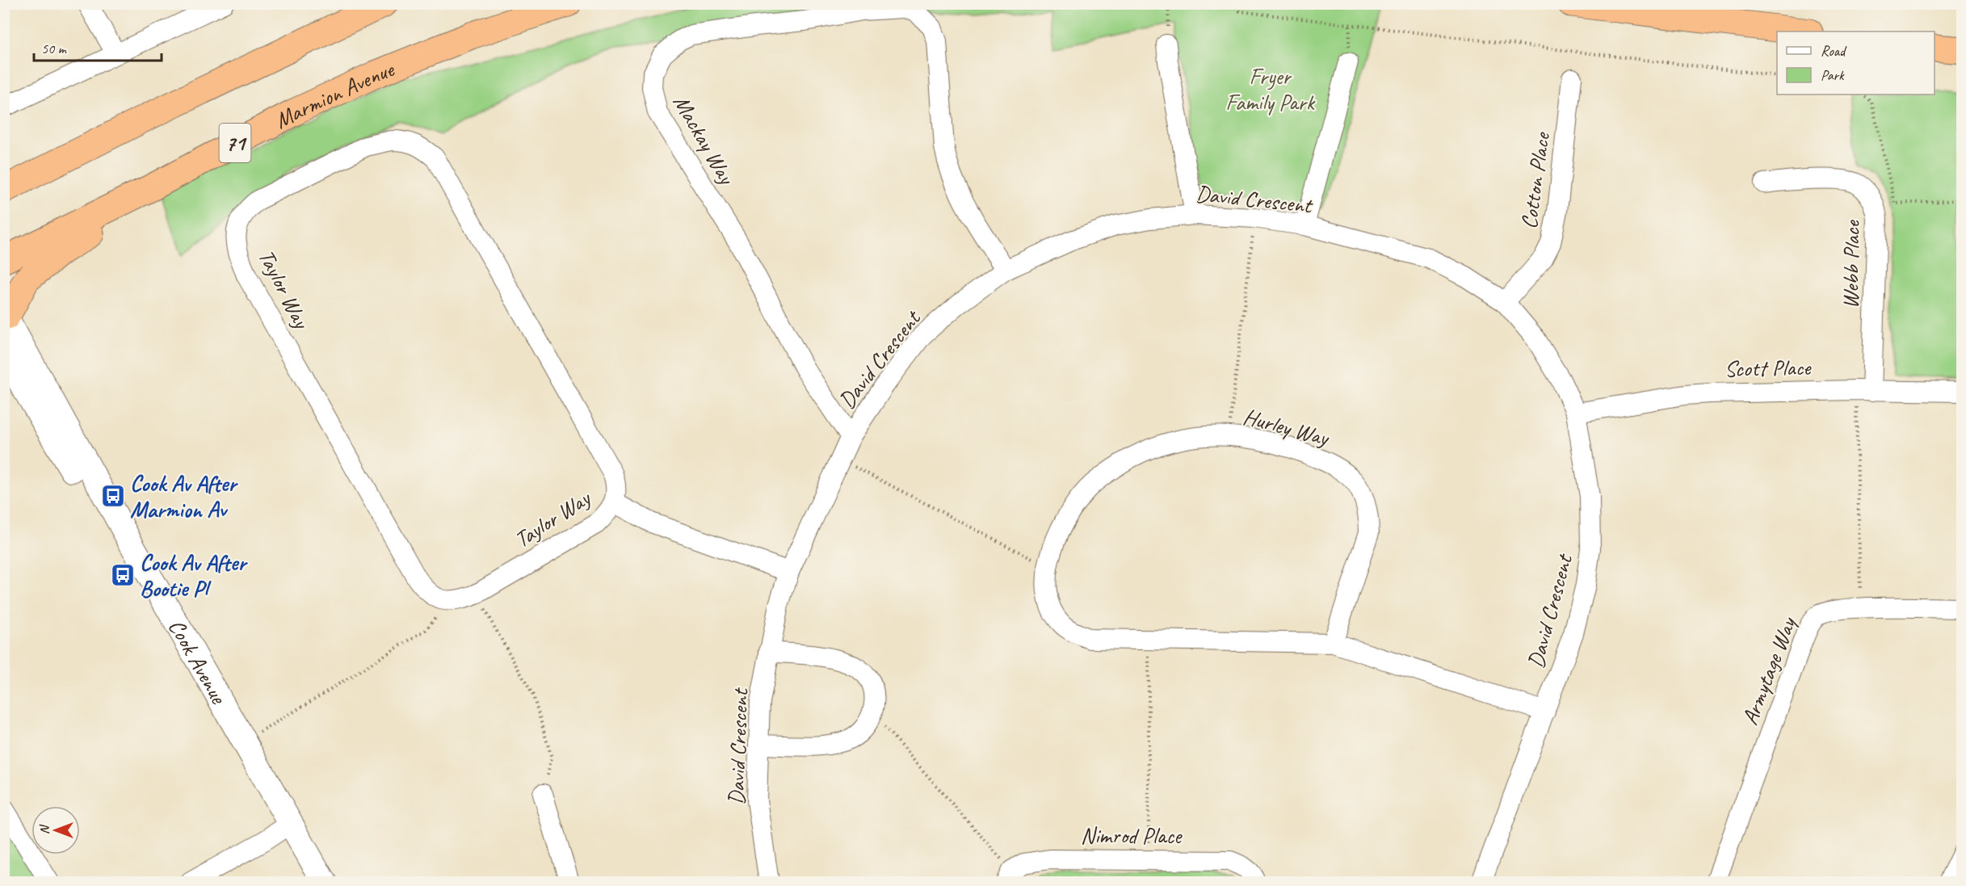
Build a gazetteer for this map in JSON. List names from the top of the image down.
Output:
{
  "streets": {
    "highway": ["Marmion Avenue", "71"],
    "street": [
      "Mackay Way",
      "Cotton Place",
      "David Crescent",
      "Webb Place",
      "Taylor Way",
      "Scott Place",
      "Hurley Way",
      "Cook Avenue",
      "Armytage Way",
      "Nimrod Place"
    ]
  },
  "crossings": [
    ["Mackay Way", "David Crescent"],
    ["Cotton Place", "David Crescent"],
    ["David Crescent", "Taylor Way"],
    ["David Crescent", "Scott Place"],
    ["David Crescent", "Hurley Way"],
    ["Webb Place", "Scott Place"]
  ],
  "parks": ["Fryer Family Park"],
  "places": {
    "bus stop": ["Cook Av After Marmion Av", "Cook Av After Bootie Pl"]
  },
  "legend": ["Road", "Park"],
  "scale_bar": "50 m",
  "north": "left"
}
